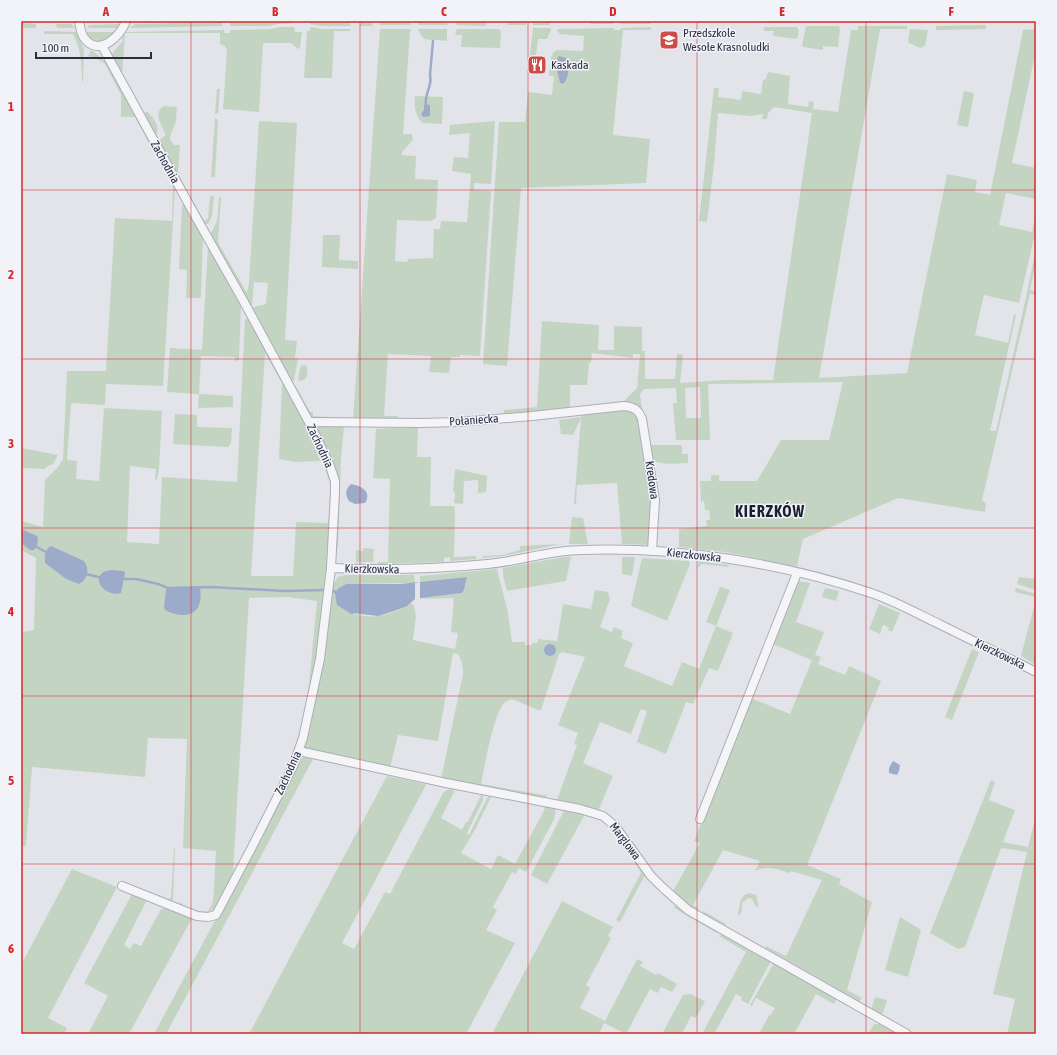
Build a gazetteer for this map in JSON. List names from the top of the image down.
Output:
{
  "streets": {
    "street": [
      "Zachodnia",
      "Połaniecka",
      "Kredowa",
      "Kierzkowska",
      "Marglowa"
    ]
  },
  "crossings": [
    ["Zachodnia", "Połaniecka"],
    ["Zachodnia", "Kierzkowska"],
    ["Zachodnia", "Marglowa"],
    ["Połaniecka", "Kredowa"],
    ["Kredowa", "Kierzkowska"]
  ],
  "districts": ["KIERZKÓW"],
  "places": {
    "school or university": ["Przedszkole Wesołe Krasnoludki"],
    "restaurant": ["Kaskada"]
  },
  "scale_bar": "100 m",
  "grid": {
    "columns": [
      "A",
      "B",
      "C",
      "D",
      "E",
      "F"
    ],
    "rows": [
      "1",
      "2",
      "3",
      "4",
      "5",
      "6"
    ]
  }
}
